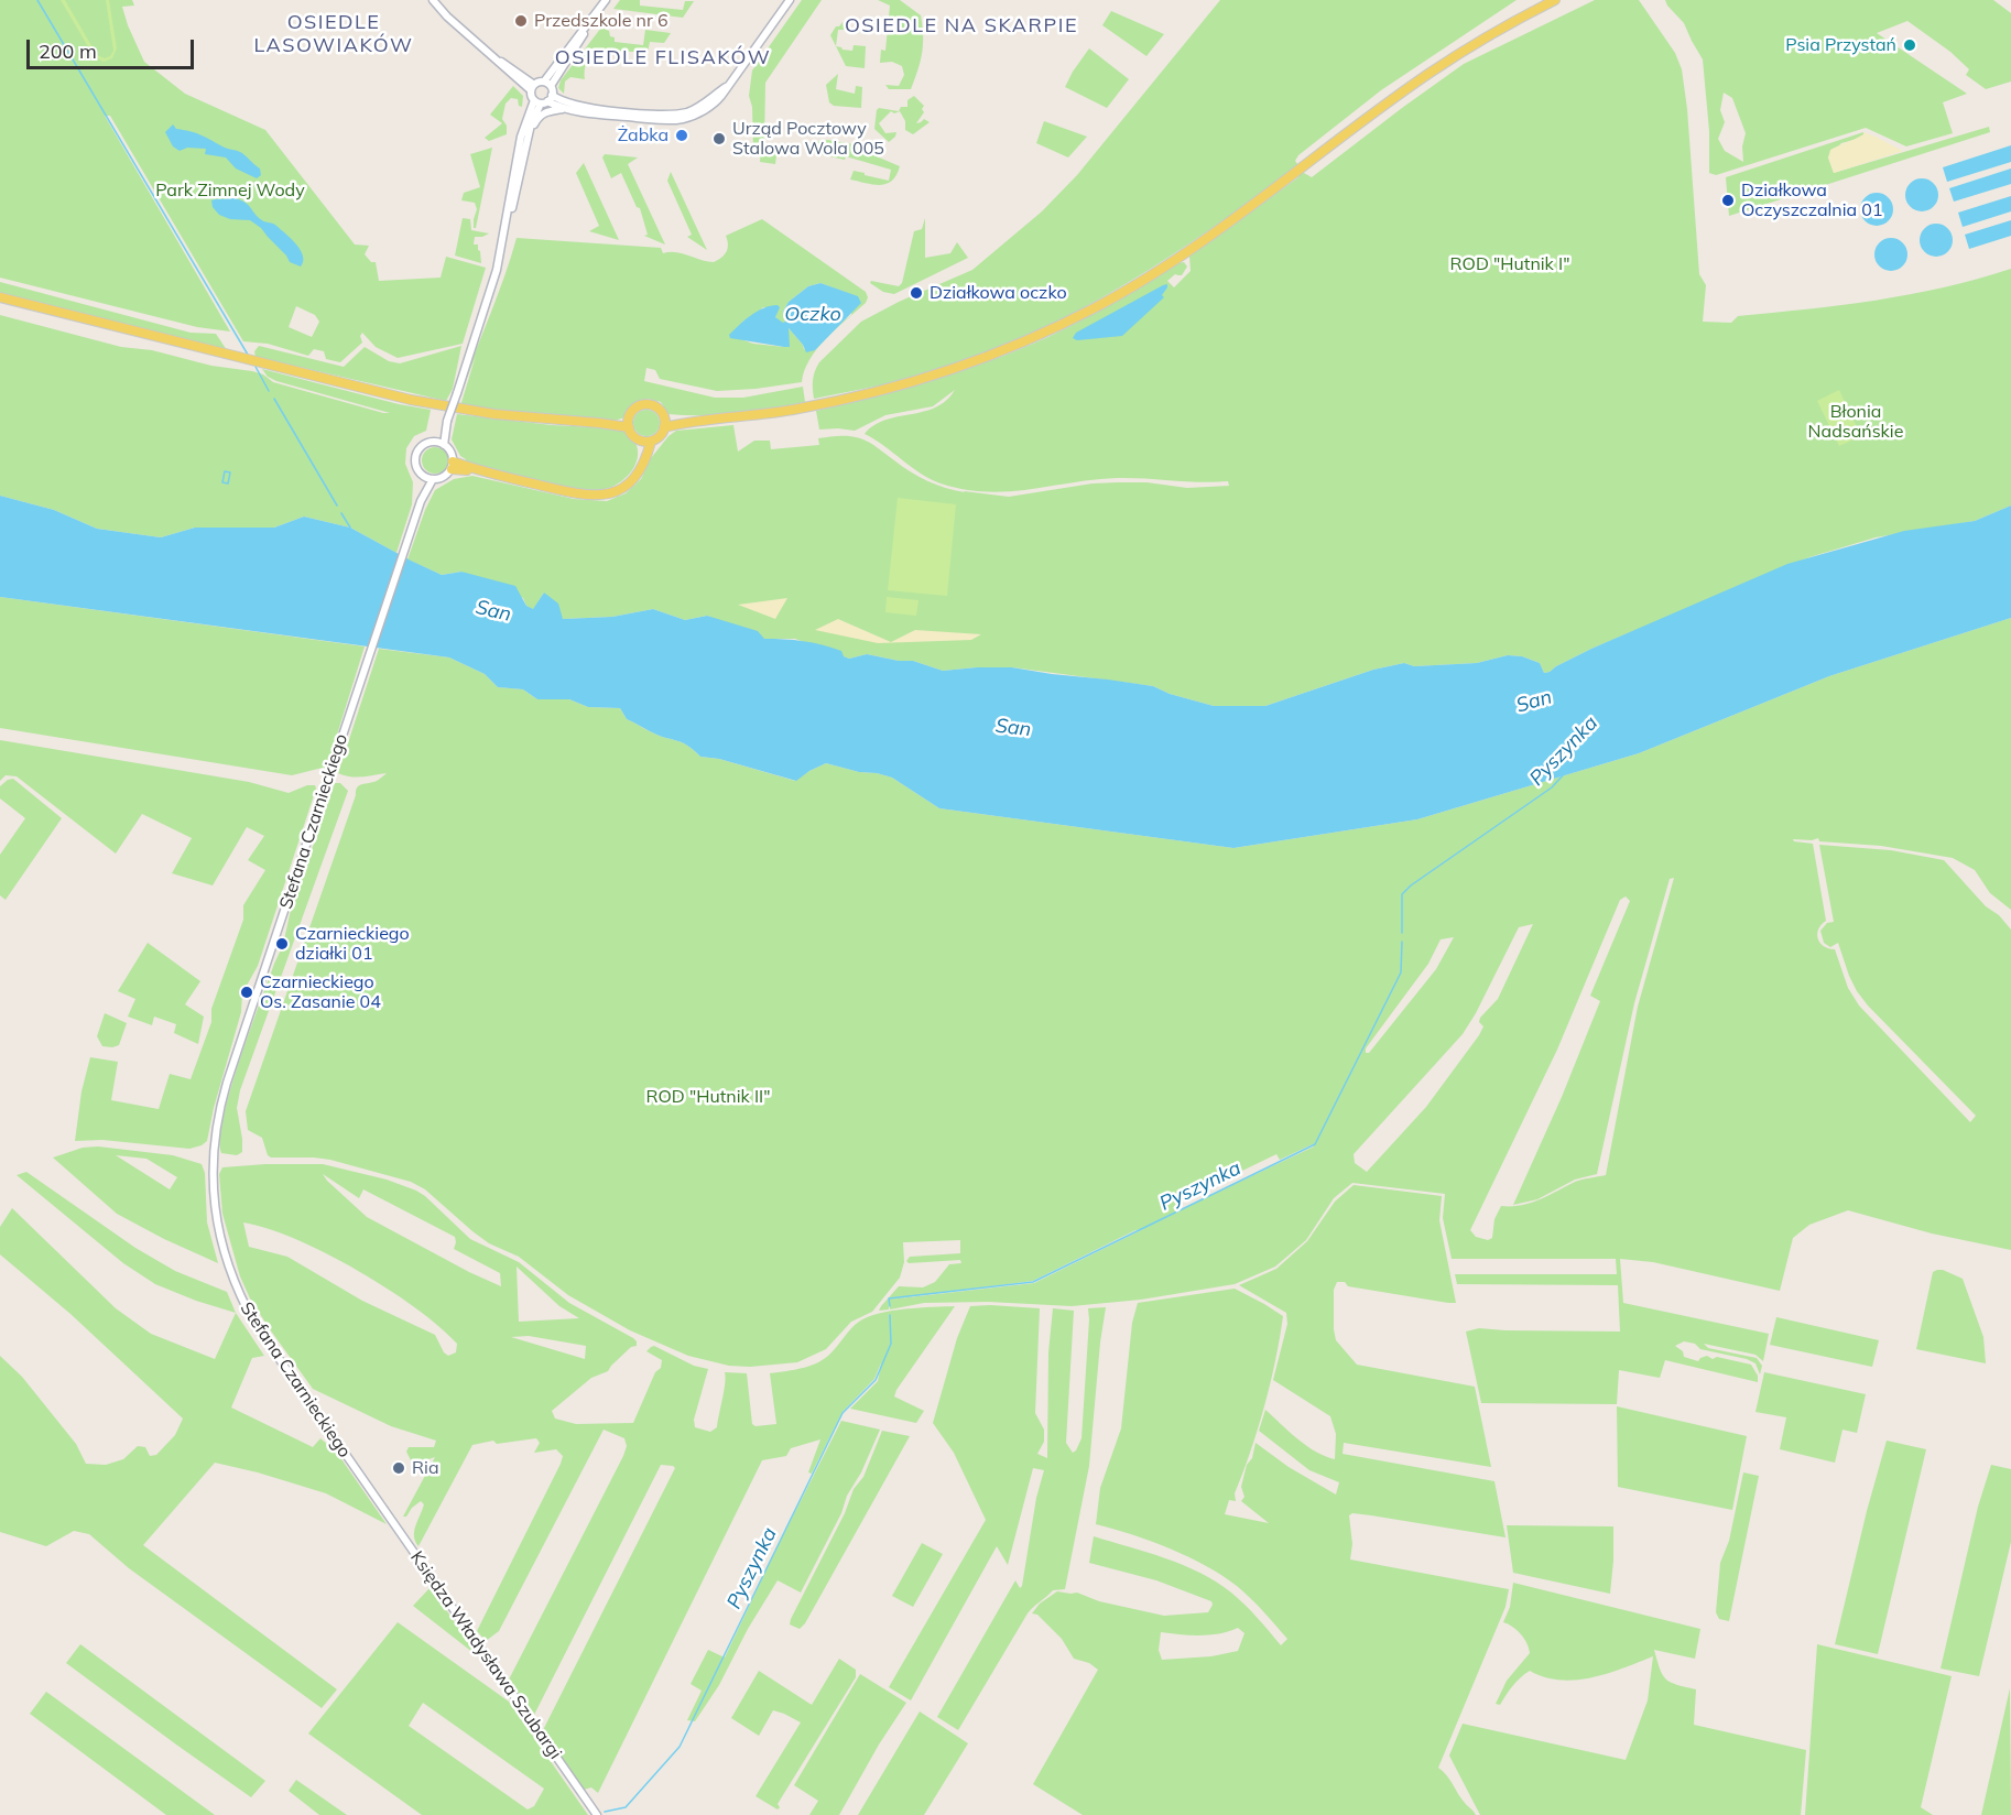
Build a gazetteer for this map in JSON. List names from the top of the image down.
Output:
{
  "streets": {
    "street": ["Stefana Czarnieckiego", "Księdza Władysława Szubargi"]
  },
  "crossings": [
    ["Stefana Czarnieckiego", "Księdza Władysława Szubargi"]
  ],
  "districts": ["OSIEDLE LASOWIAKÓW", "OSIEDLE NA SKARPIE", "OSIEDLE FLISAKÓW"],
  "water": ["Oczko", "San", "Pyszynka"],
  "parks": [
    "Park Zimnej Wody",
    "ROD \"Hutnik I\"",
    "Błonia Nadsańskie",
    "ROD \"Hutnik II\""
  ],
  "places": [
    "Przedszkole nr 6",
    "Psia Przystań",
    "Żabka",
    "Urząd Pocztowy Stalowa Wola 005",
    "Działkowa Oczyszczalnia 01",
    "Działkowa oczko",
    "Czarnieckiego działki 01",
    "Czarnieckiego Os. Zasanie 04",
    "Ria"
  ],
  "scale_bar": "200 m"
}
